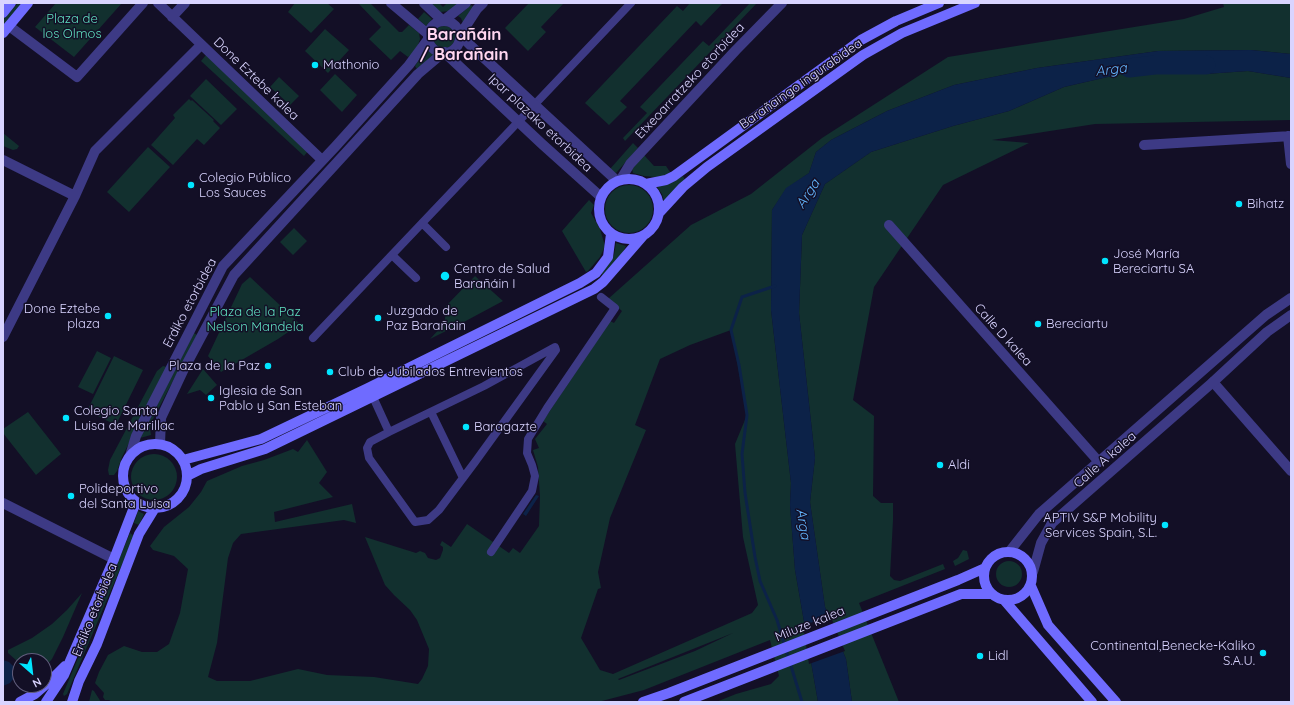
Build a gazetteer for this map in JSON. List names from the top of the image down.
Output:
{
  "streets": {
    "main road": ["Barañaingo ingurabidea", "Erdiko etorbidea", "Miluze kalea"],
    "street": [
      "Done Eztebe kalea",
      "Etxeoarratzeko etorbidea",
      "Ipar plazako etorbidea",
      "Calle D kalea",
      "Calle A kalea"
    ]
  },
  "crossings": [
    ["Done Eztebe kalea", "Erdiko etorbidea"],
    ["Etxeoarratzeko etorbidea", "Barañaingo ingurabidea"],
    ["Etxeoarratzeko etorbidea", "Ipar plazako etorbidea"],
    ["Barañaingo ingurabidea", "Ipar plazako etorbidea"],
    ["Ipar plazako etorbidea", "Erdiko etorbidea"],
    ["Calle D kalea", "Calle A kalea"],
    ["Calle A kalea", "Miluze kalea"]
  ],
  "districts": ["Barañáin / Barañain"],
  "water": ["Arga"],
  "parks": ["Plaza de los Olmos", "Plaza de la Paz Nelson Mandela"],
  "places": [
    "Mathonio",
    "Colegio Público Los Sauces",
    "Bihatz",
    "José María Bereciartu SA",
    "Centro de Salud Barañáin I",
    "Done Eztebe plaza",
    "Juzgado de Paz Barañain",
    "Bereciartu",
    "Plaza de la Paz",
    "Club de Jubilados Entrevientos",
    "Iglesia de San Pablo y San Esteban",
    "Colegio Santa Luisa de Marillac",
    "Baragazte",
    "Aldi",
    "Polideportivo del Santa Luisa",
    "APTIV S&P Mobility Services Spain, S.L.",
    "Continental,Benecke-Kaliko S.A.U.",
    "Lidl"
  ],
  "north": "bottom right"
}
